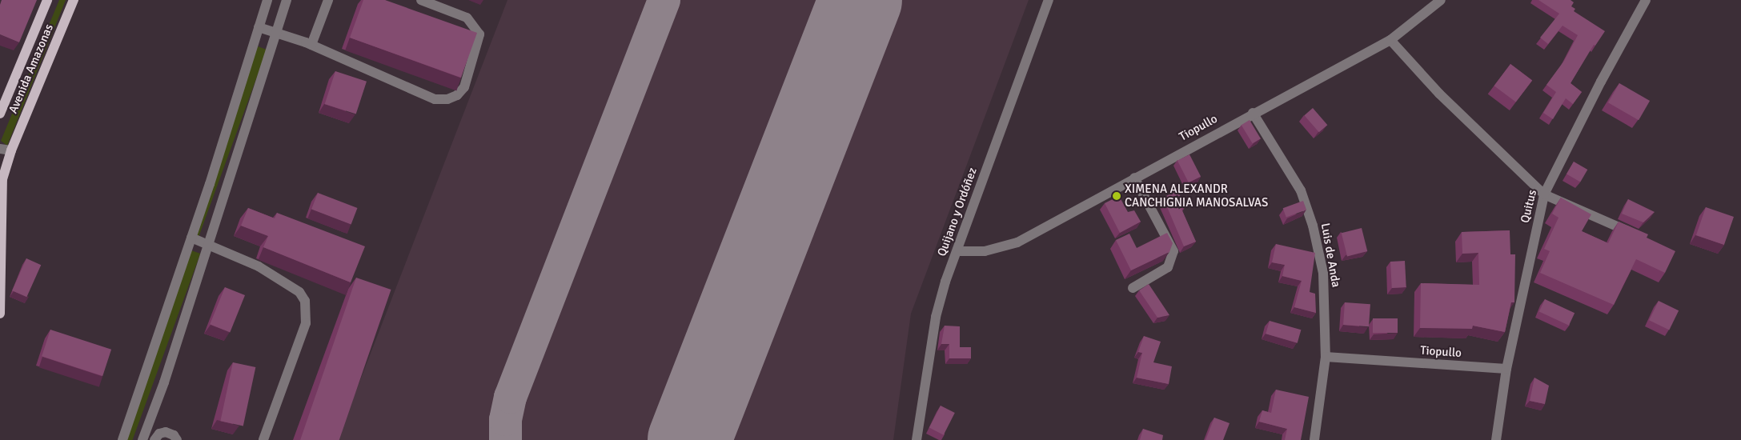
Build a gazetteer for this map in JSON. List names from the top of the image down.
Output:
{
  "streets": {
    "main road": ["Avenida Amazonas"],
    "street": [
      "Tiopullo",
      "Quitus",
      "Quijano y Ordóñez",
      "Luis de Anda"
    ]
  },
  "crossings": [
    ["Tiopullo", "Quitus"],
    ["Tiopullo", "Quijano y Ordóñez"],
    ["Tiopullo", "Luis de Anda"]
  ],
  "places": ["XIMENA ALEXANDR CANCHIGNIA MANOSALVAS"]
}
